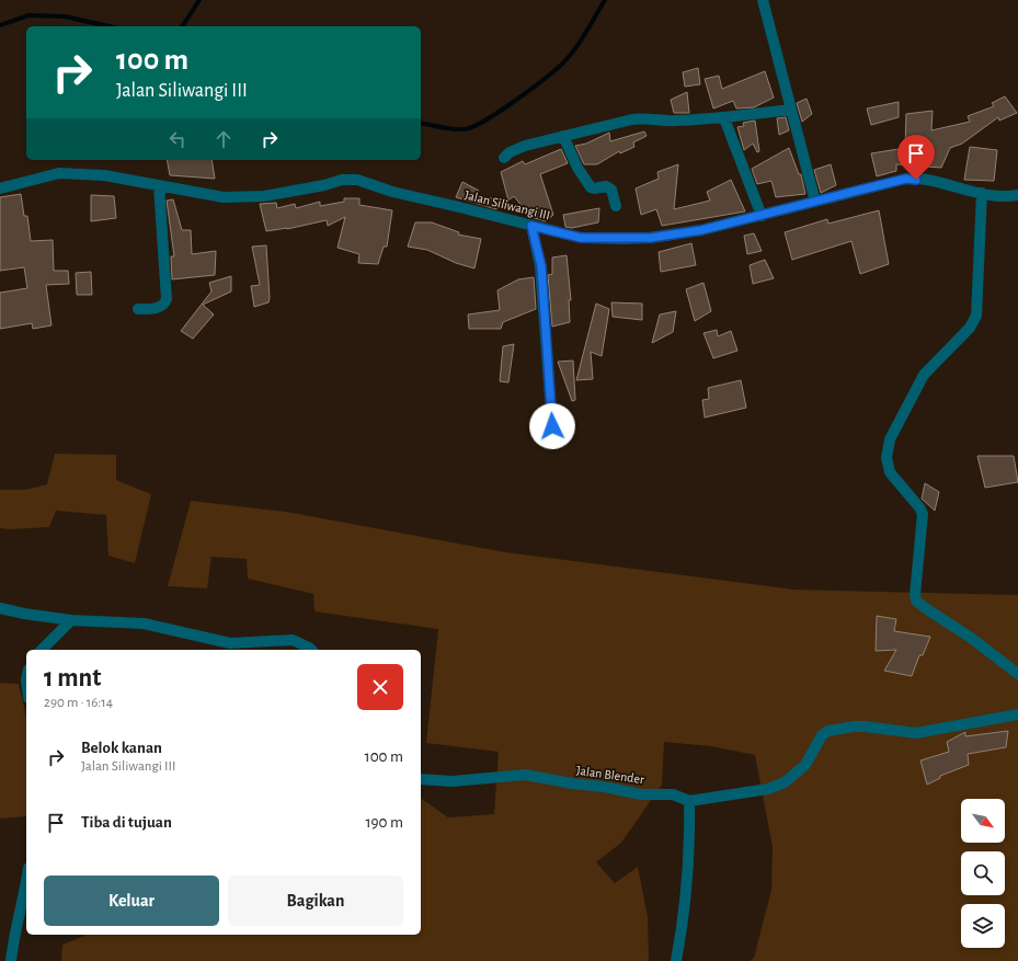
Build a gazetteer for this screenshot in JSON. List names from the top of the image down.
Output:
{
  "streets": {
    "street": ["Jalan Siliwangi III", "Jalan Blender"]
  },
  "north": "bottom right",
  "page": {
    "turn": ["100 m", "Jalan Siliwangi III"],
    "heading": ["1 mnt", "290 m · 16:14"],
    "list": [
      {
        "name": "Belok kanan",
        "note": "Jalan Siliwangi III",
        "value": "100 m"
      },
      {
        "name": "Tiba di tujuan",
        "value": "190 m"
      }
    ],
    "buttons": ["Keluar", "Bagikan"]
  }
}
